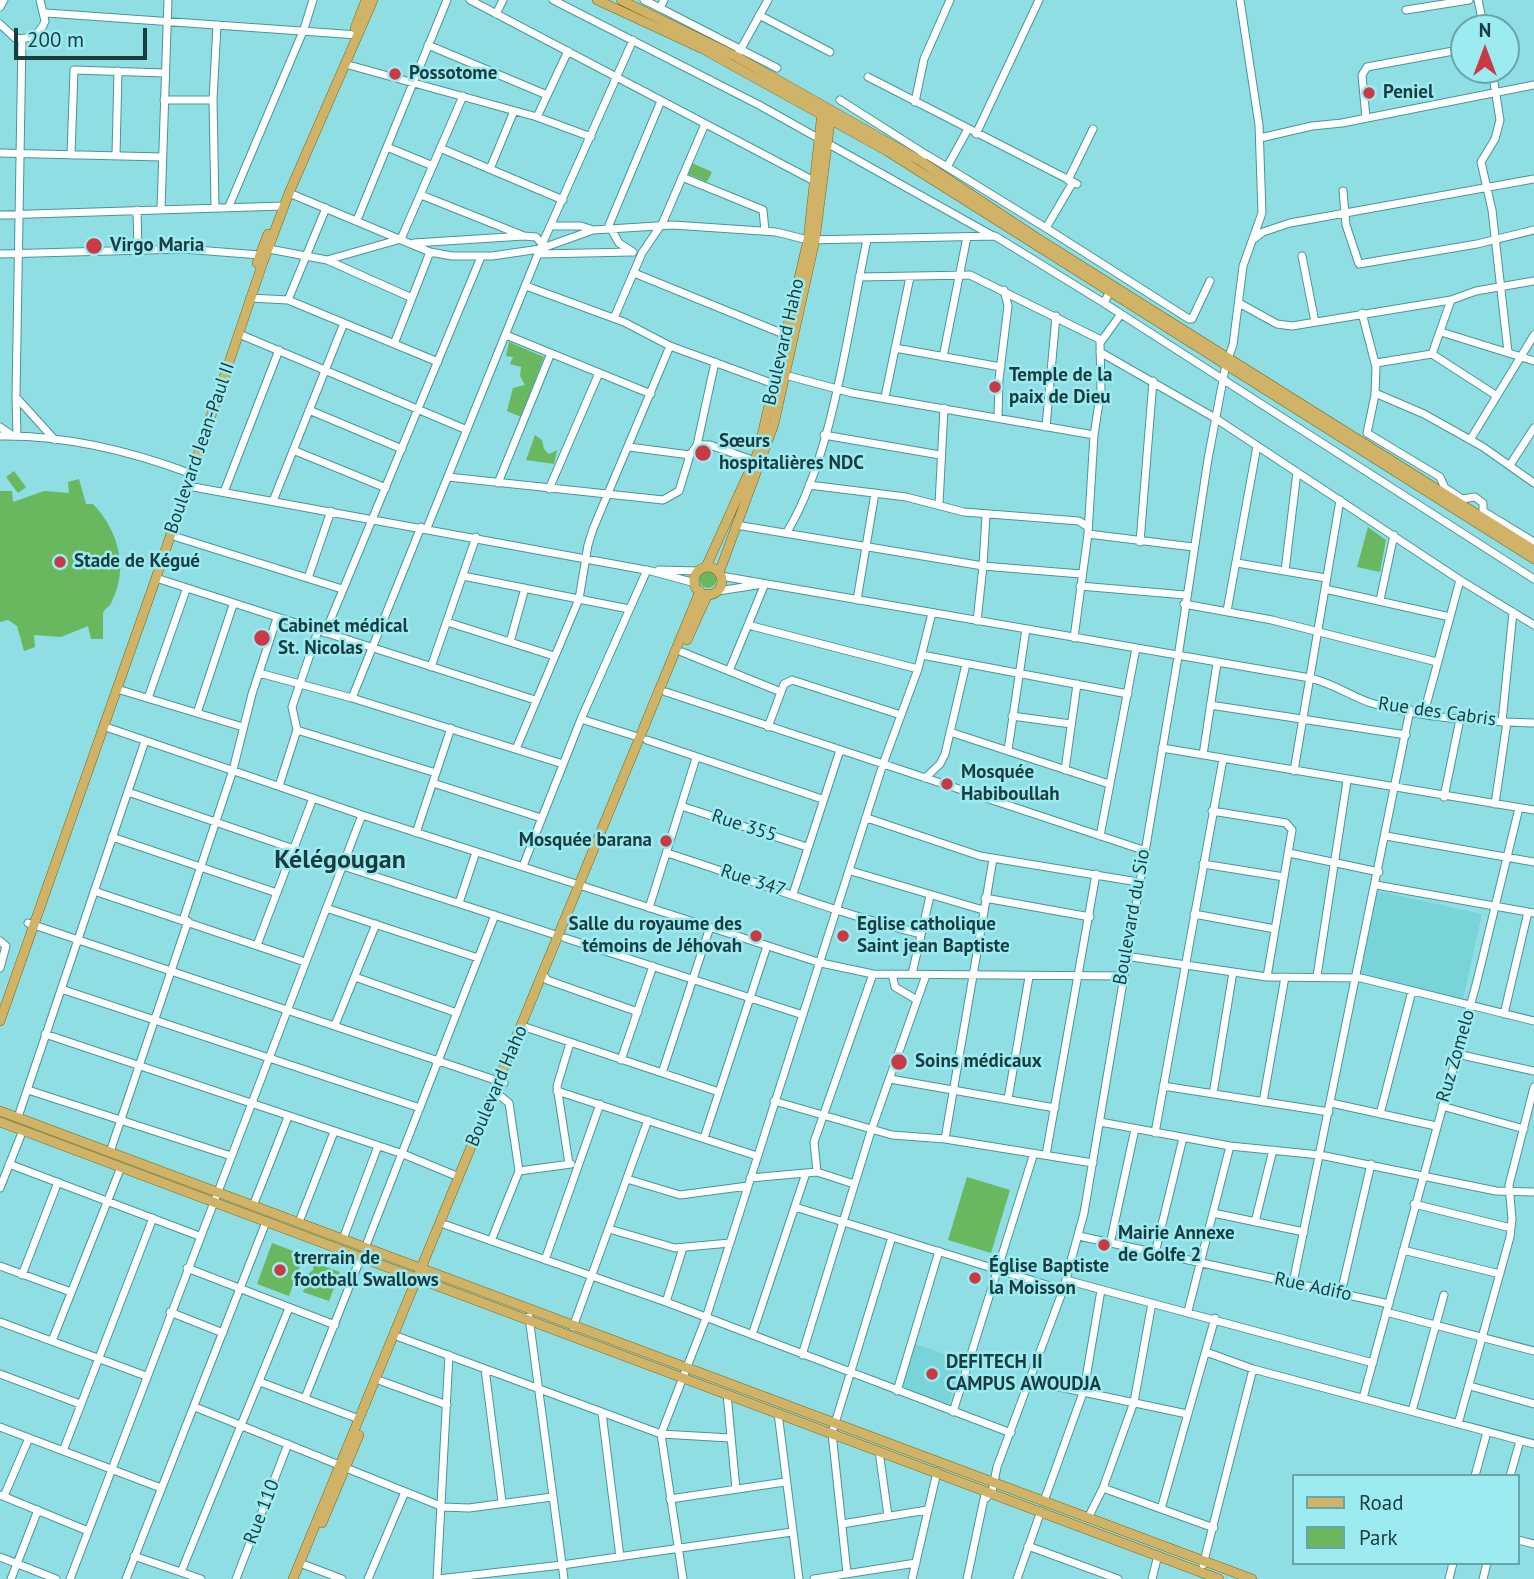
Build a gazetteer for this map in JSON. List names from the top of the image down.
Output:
{
  "streets": {
    "main road": ["Boulevard Haho", "Boulevard Jean-Paul II"],
    "street": [
      "Rue des Cabris",
      "Rue 355",
      "Rue 347",
      "Boulevard du Sio",
      "Ruz Zomelo",
      "Rue Adifo",
      "Rue 110"
    ]
  },
  "crossings": [
    ["Rue des Cabris", "Boulevard du Sio"],
    ["Boulevard du Sio", "Rue Adifo"],
    ["Ruz Zomelo", "Rue Adifo"]
  ],
  "districts": ["Kélégougan"],
  "places": [
    "Possotome",
    "Peniel",
    "Virgo Maria",
    "Temple de la paix de Dieu",
    "Sœurs hospitalières NDC",
    "Stade de Kégué",
    "Cabinet médical St. Nicolas",
    "Mosquée Habiboullah",
    "Mosquée barana",
    "Salle du royaume des témoins de Jéhovah",
    "Eglise catholique Saint jean Baptiste",
    "Soins médicaux",
    "Mairie Annexe de Golfe 2",
    "trerrain de football Swallows",
    "Église Baptiste la Moisson",
    "DEFITECH II CAMPUS AWOUDJA"
  ],
  "legend": ["Road", "Park"],
  "scale_bar": "200 m",
  "north": "top"
}
